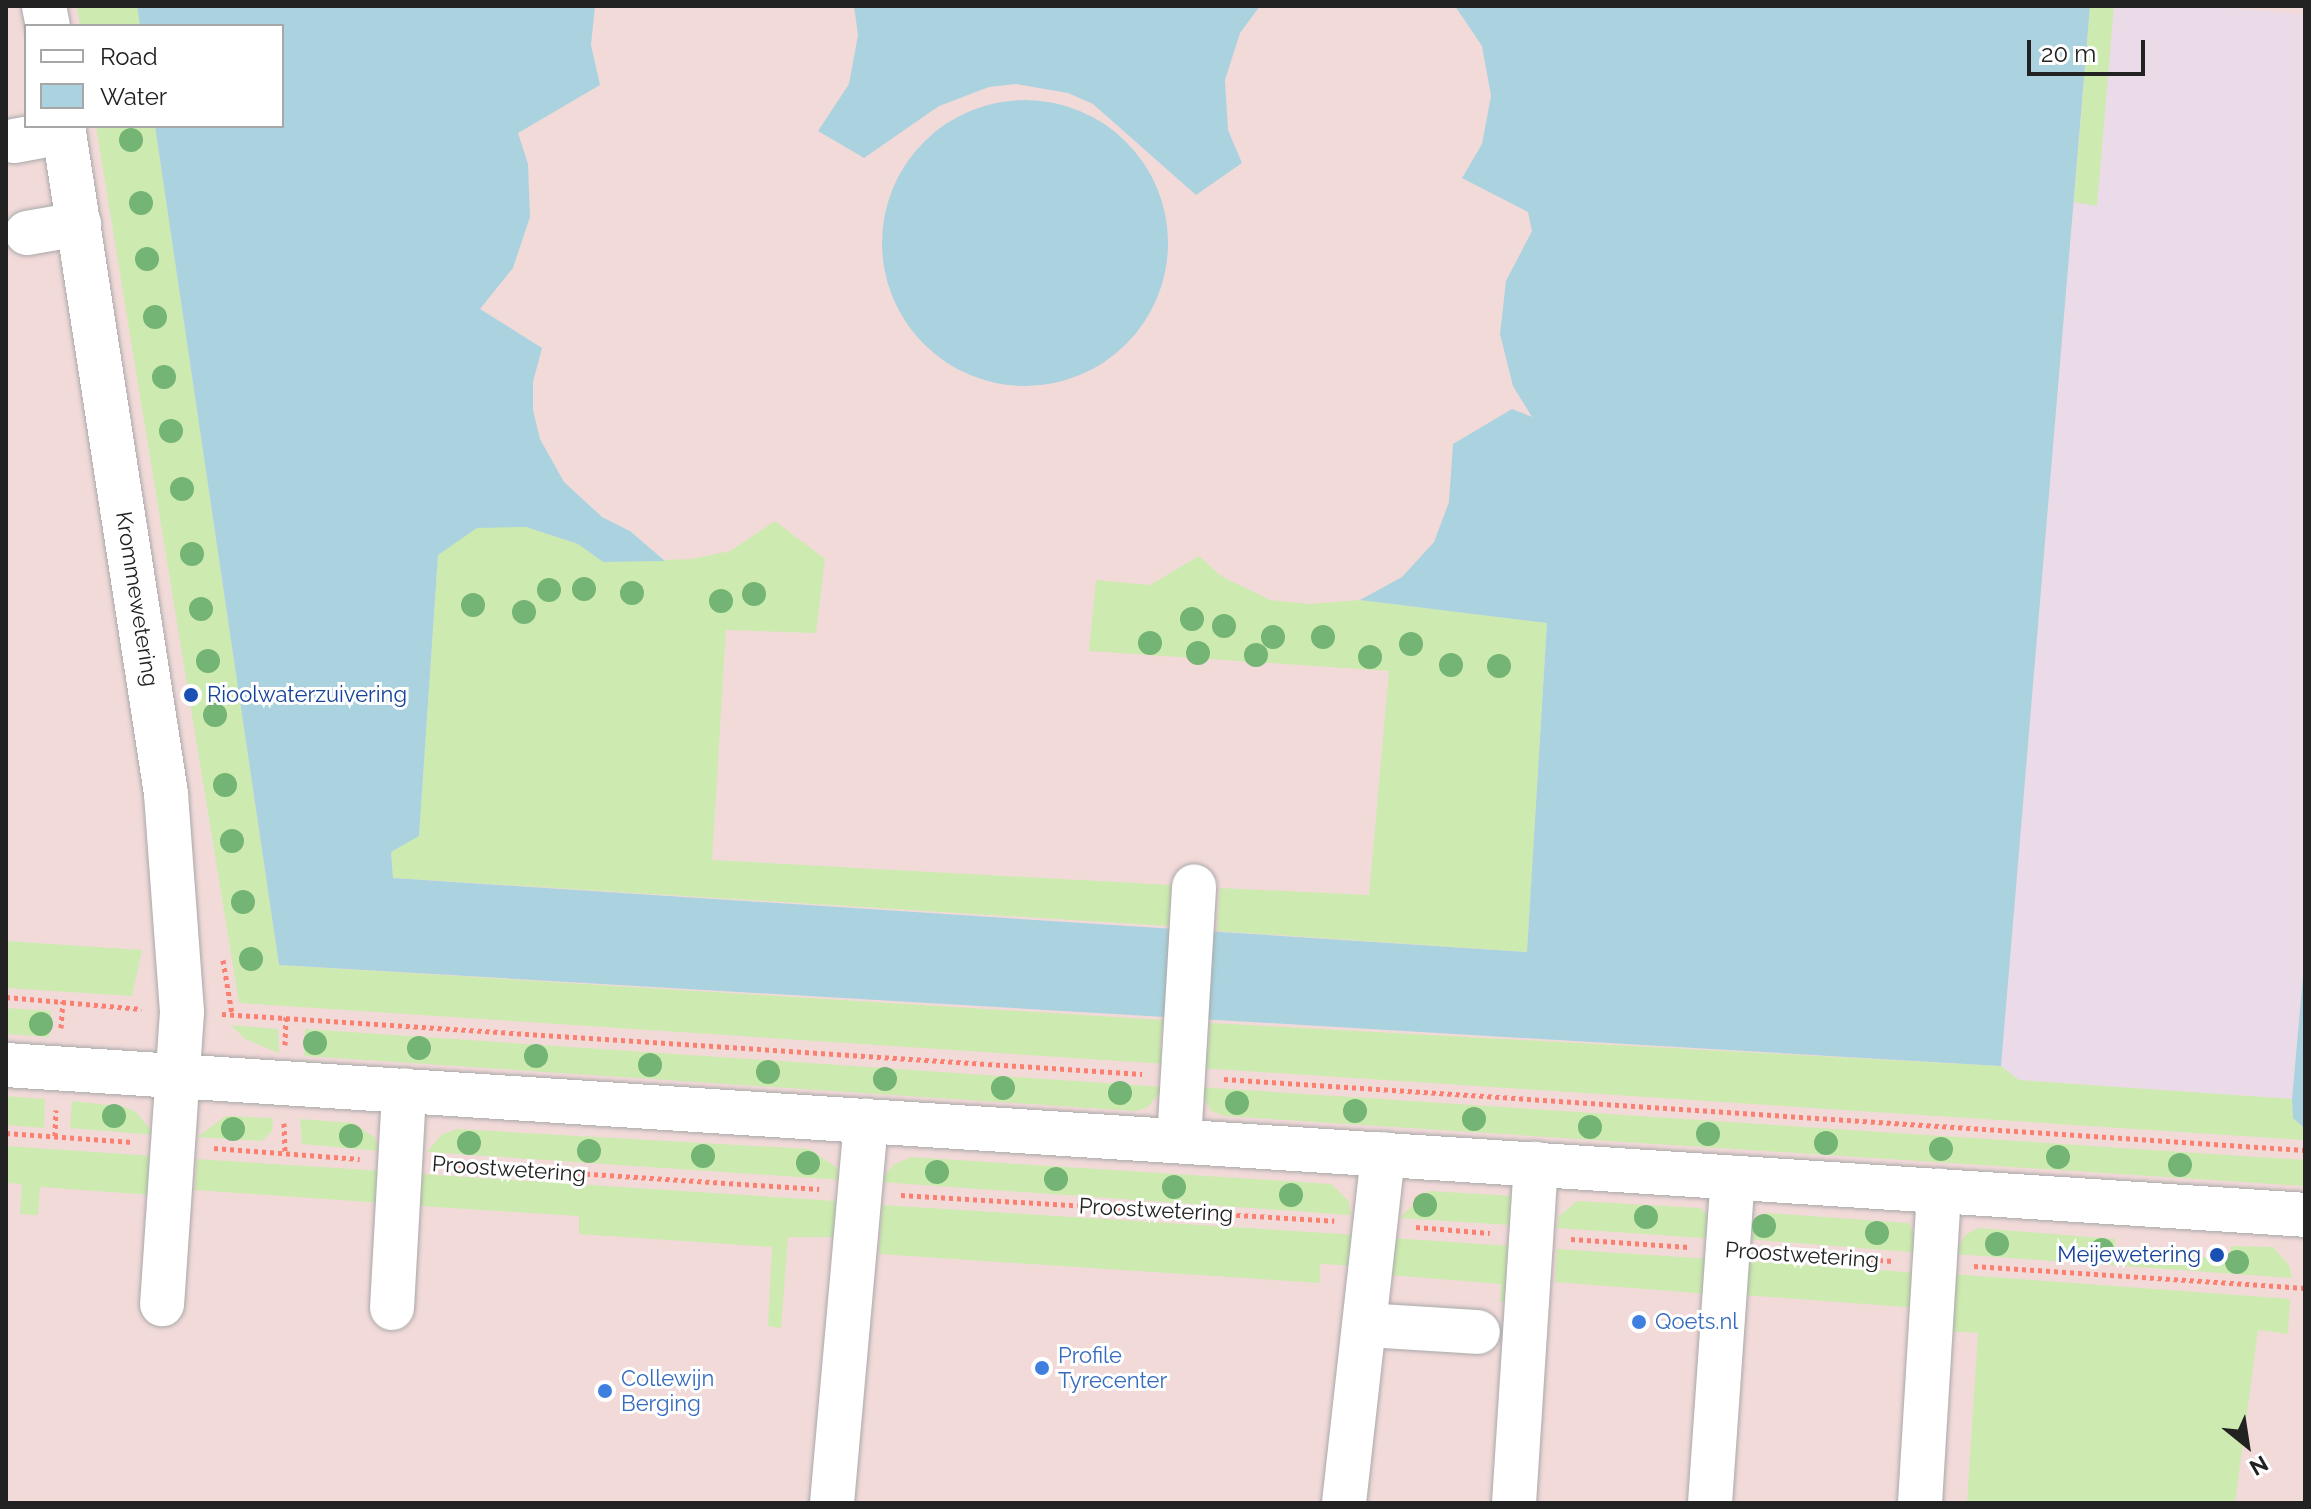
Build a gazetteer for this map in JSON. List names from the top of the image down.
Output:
{
  "streets": {
    "street": ["Krommewetering"],
    "path": ["Proostwetering"]
  },
  "crossings": [
    ["Krommewetering", "Proostwetering"]
  ],
  "places": [
    "Rioolwaterzuivering",
    "Meijewetering",
    "Qoets.nl",
    "Profile Tyrecenter",
    "Collewijn Berging"
  ],
  "legend": ["Road", "Water"],
  "scale_bar": "20 m",
  "north": "bottom right"
}
